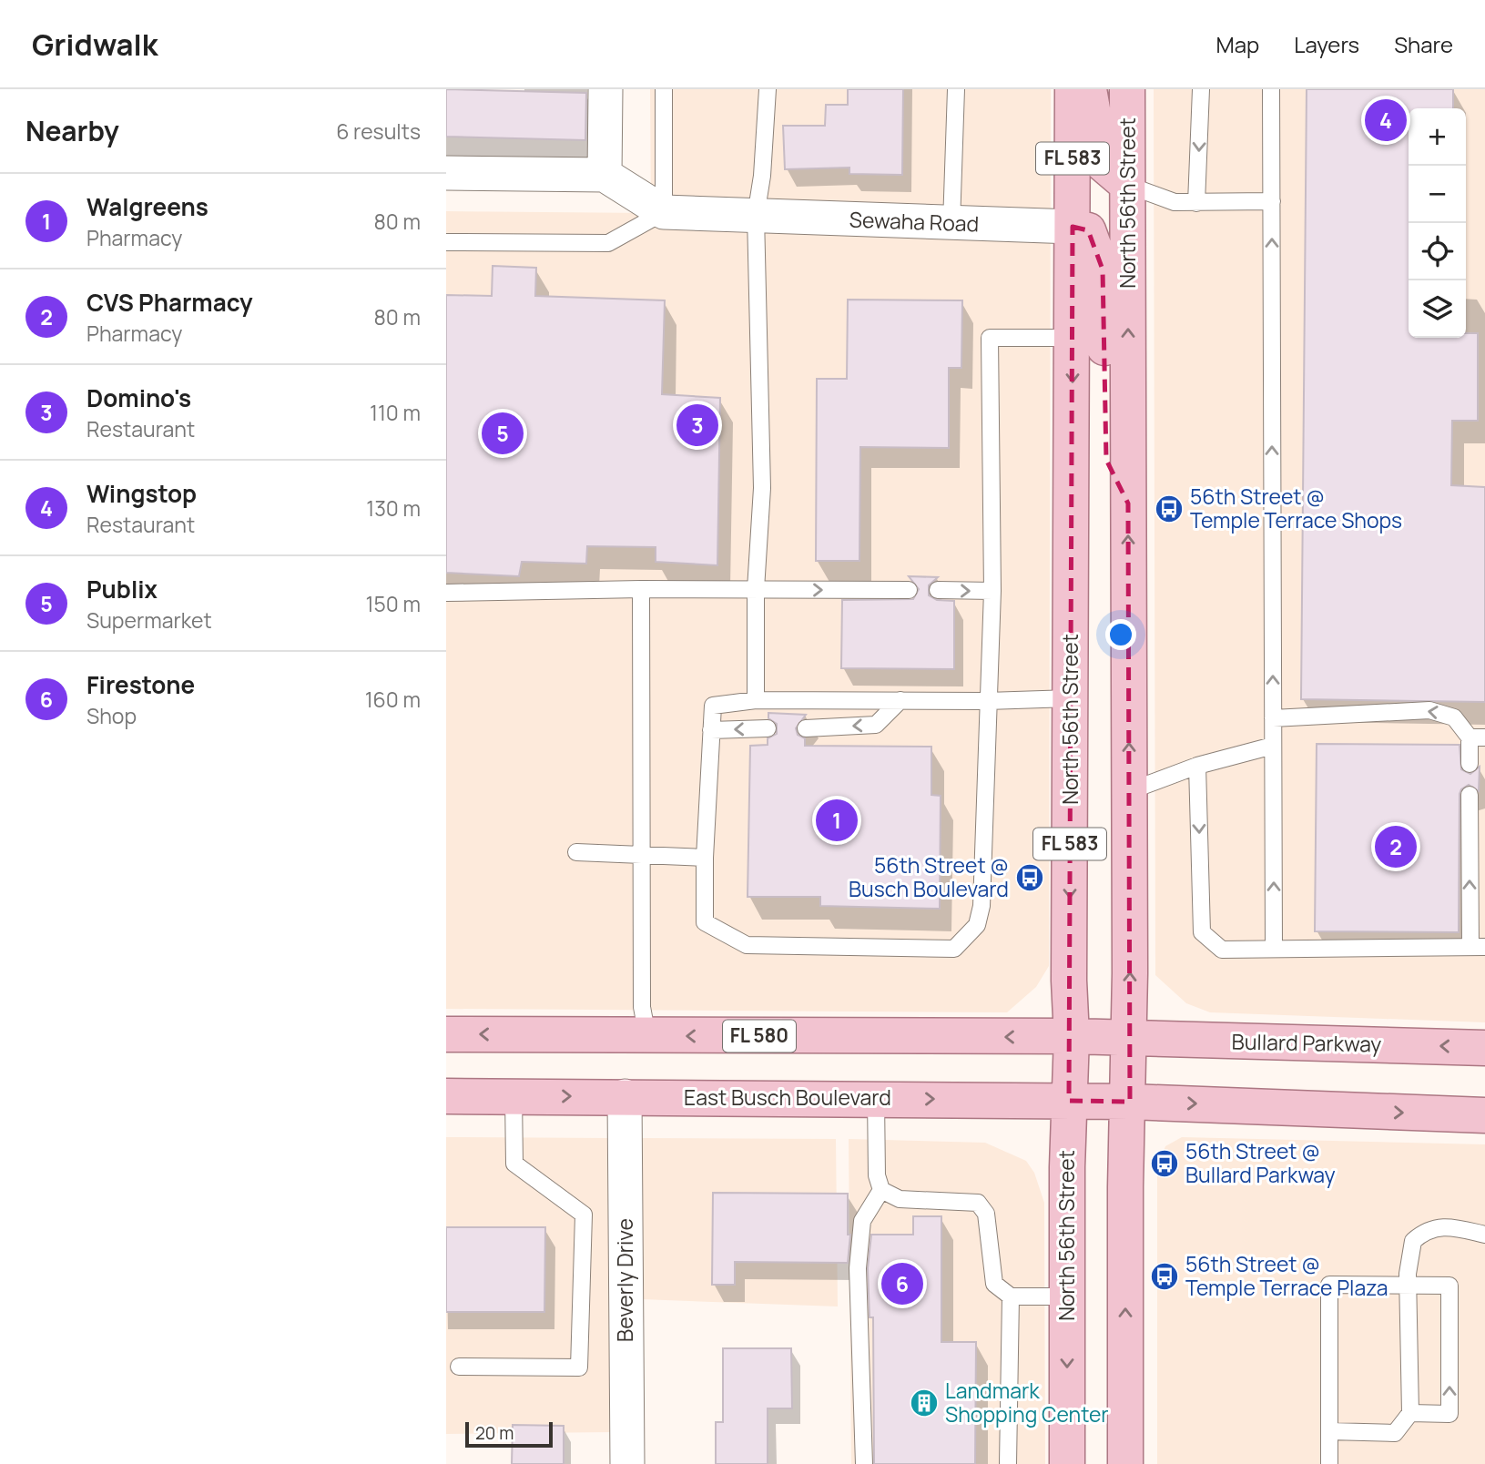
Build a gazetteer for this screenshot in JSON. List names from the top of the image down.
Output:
{
  "streets": {
    "main road": [
      "FL 583",
      "North 56th Street",
      "FL 580",
      "Bullard Parkway",
      "East Busch Boulevard"
    ],
    "street": ["Sewaha Road", "Beverly Drive"]
  },
  "crossings": [
    ["North 56th Street", "Sewaha Road"],
    ["North 56th Street", "FL 580"],
    ["North 56th Street", "Bullard Parkway"],
    ["North 56th Street", "East Busch Boulevard"],
    ["FL 580", "Bullard Parkway"],
    ["East Busch Boulevard", "Beverly Drive"]
  ],
  "places": {
    "bus stop": [
      "56th Street @ Temple Terrace Shops",
      "56th Street @ Busch Boulevard",
      "56th Street @ Bullard Parkway",
      "56th Street @ Temple Terrace Plaza"
    ],
    "building": ["Landmark Shopping Center"]
  },
  "scale_bar": "20 m",
  "page": {
    "header": "Gridwalk",
    "nav": ["Map", "Layers", "Share"],
    "heading": ["Nearby", "6 results"],
    "pins": [
      "4",
      "3",
      "5",
      "1",
      "2",
      "6"
    ],
    "map_buttons": ["+", "−"],
    "list": [
      {
        "mark": "1",
        "name": "Walgreens",
        "note": "Pharmacy",
        "value": "80 m"
      },
      {
        "mark": "2",
        "name": "CVS Pharmacy",
        "note": "Pharmacy",
        "value": "80 m"
      },
      {
        "mark": "3",
        "name": "Domino's",
        "note": "Restaurant",
        "value": "110 m"
      },
      {
        "mark": "4",
        "name": "Wingstop",
        "note": "Restaurant",
        "value": "130 m"
      },
      {
        "mark": "5",
        "name": "Publix",
        "note": "Supermarket",
        "value": "150 m"
      },
      {
        "mark": "6",
        "name": "Firestone",
        "note": "Shop",
        "value": "160 m"
      }
    ],
    "scale": "20 m"
  }
}
